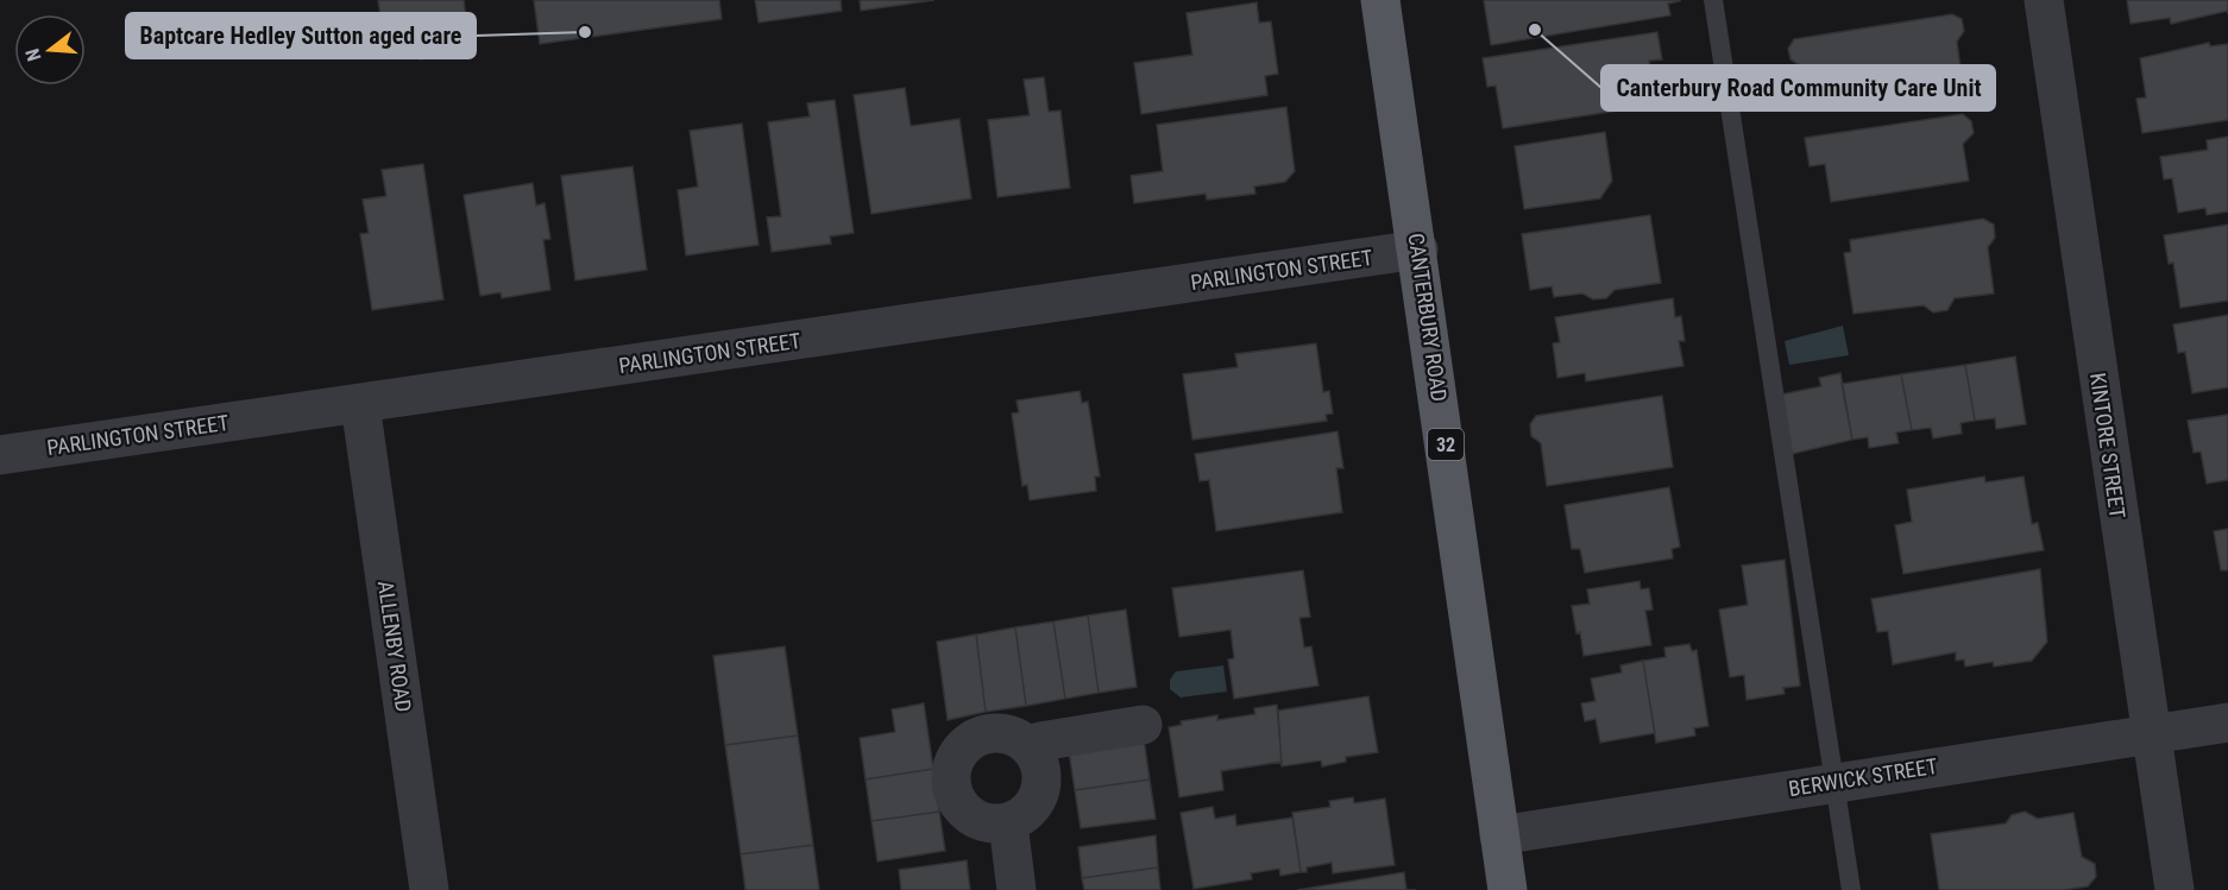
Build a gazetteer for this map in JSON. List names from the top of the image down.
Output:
{
  "streets": {
    "main road": ["CANTERBURY ROAD", "32"],
    "street": [
      "PARLINGTON STREET",
      "KINTORE STREET",
      "ALLENBY ROAD",
      "BERWICK STREET"
    ]
  },
  "crossings": [
    ["PARLINGTON STREET", "CANTERBURY ROAD"],
    ["PARLINGTON STREET", "ALLENBY ROAD"],
    ["CANTERBURY ROAD", "BERWICK STREET"],
    ["KINTORE STREET", "BERWICK STREET"]
  ],
  "places": ["Canterbury Road Community Care Unit", "Baptcare Hedley Sutton aged care"],
  "north": "left"
}
